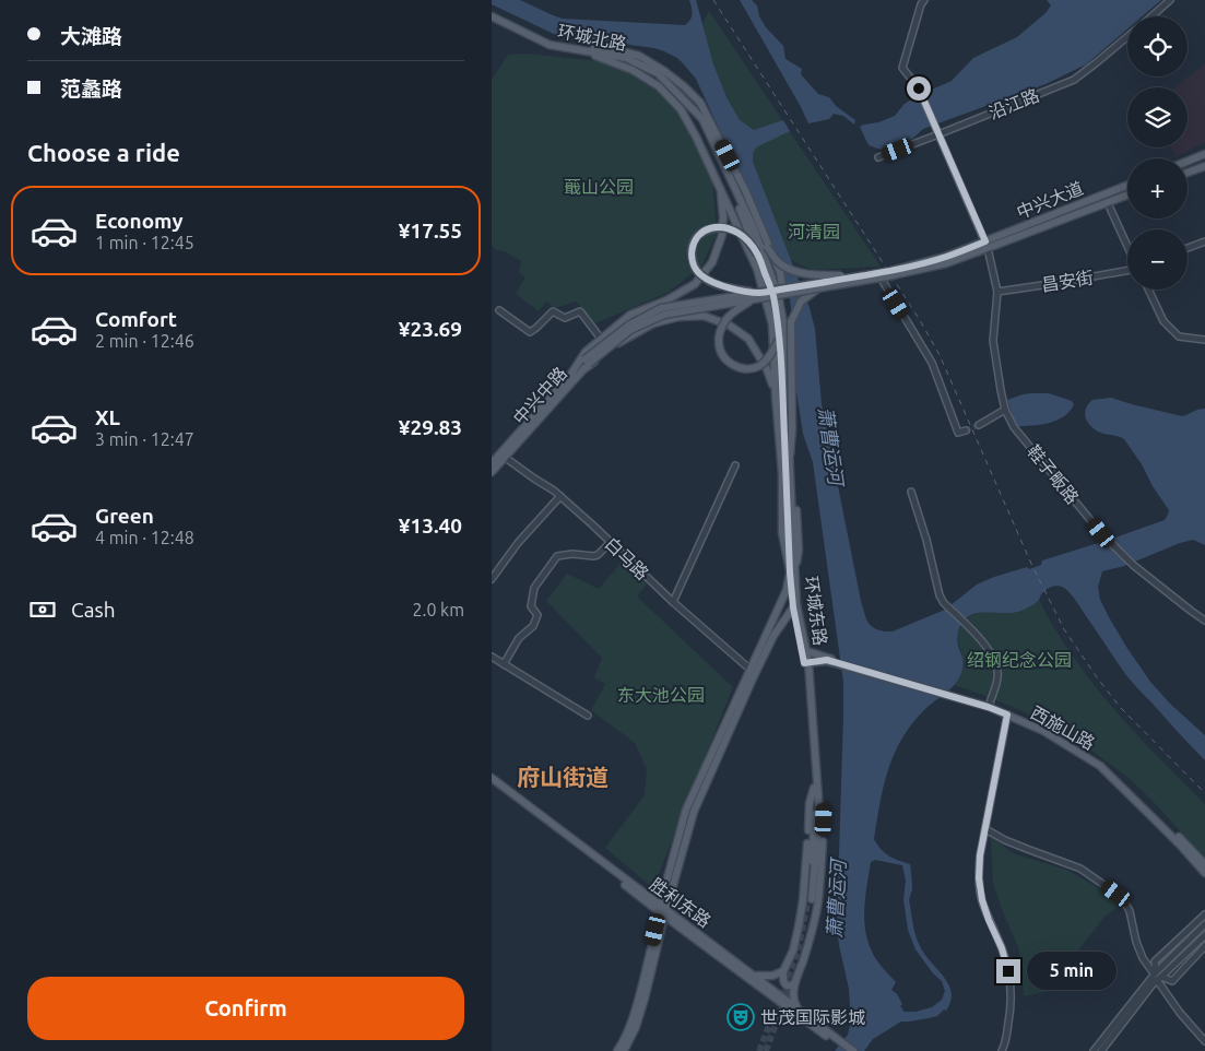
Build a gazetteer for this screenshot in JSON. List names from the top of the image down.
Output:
{
  "streets": {
    "main road": [
      "环城北路",
      "中兴大道",
      "中兴中路",
      "环城东路",
      "西施山路",
      "胜利东路"
    ],
    "street": [
      "沿江路",
      "昌安街",
      "鞋子畈路",
      "白马路"
    ]
  },
  "crossings": [
    ["环城北路", "环城东路"],
    ["沿江路", "鞋子畈路"],
    ["中兴大道", "鞋子畈路"],
    ["昌安街", "鞋子畈路"],
    ["中兴中路", "白马路"],
    ["环城东路", "西施山路"]
  ],
  "districts": ["府山街道"],
  "water": ["萧曹运河"],
  "parks": [
    "蕺山公园",
    "河清园",
    "绍钢纪念公园",
    "东大池公园"
  ],
  "places": {
    "theatre": ["世茂国际影城"]
  },
  "page": {
    "banner": ["大滩路", "范蠡路"],
    "map_buttons": ["+", "−"],
    "heading": "Choose a ride",
    "list": [
      {
        "name": "Economy",
        "note": "1 min · 12:45",
        "value": "¥17.55"
      },
      {
        "name": "Comfort",
        "note": "2 min · 12:46",
        "value": "¥23.69"
      },
      {
        "name": "XL",
        "note": "3 min · 12:47",
        "value": "¥29.83"
      },
      {
        "name": "Green",
        "note": "4 min · 12:48",
        "value": "¥13.40"
      }
    ],
    "pay": ["Cash", "2.0 km"],
    "bubble": "5 min",
    "buttons": "Confirm"
  }
}
